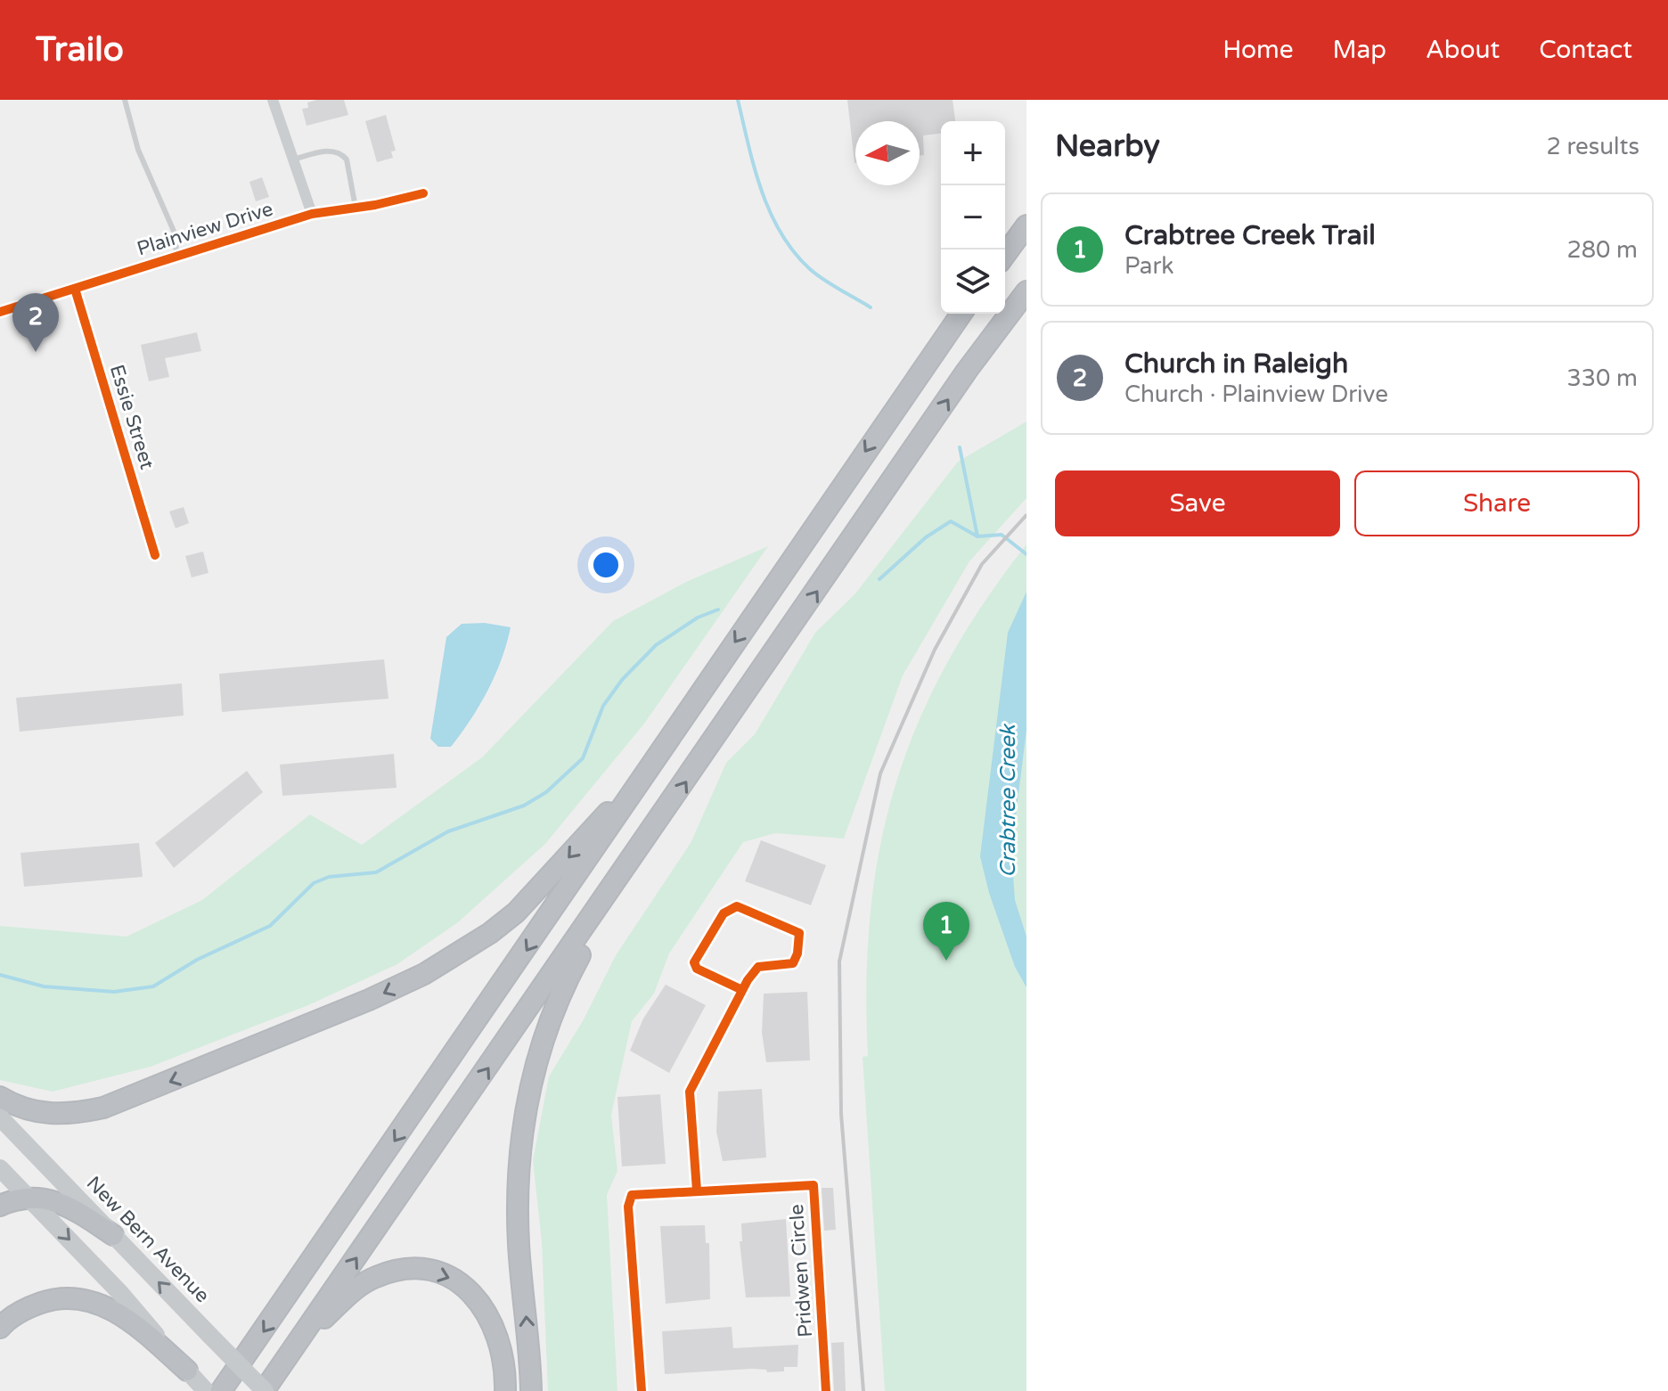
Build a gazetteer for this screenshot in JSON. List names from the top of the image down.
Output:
{
  "streets": {
    "main road": ["New Bern Avenue"],
    "street": ["Plainview Drive", "Essie Street", "Pridwen Circle"]
  },
  "crossings": [
    ["Plainview Drive", "Essie Street"]
  ],
  "water": ["Crabtree Creek"],
  "north": "left",
  "page": {
    "header": "Trailo",
    "nav": [
      "Home",
      "Map",
      "About",
      "Contact"
    ],
    "heading": ["Nearby", "2 results"],
    "map_buttons": ["+", "−"],
    "list": [
      {
        "mark": "1",
        "name": "Crabtree Creek Trail",
        "note": "Park",
        "value": "280 m"
      },
      {
        "mark": "2",
        "name": "Church in Raleigh",
        "note": "Church · Plainview Drive",
        "value": "330 m"
      }
    ],
    "pins": ["2", "1"],
    "buttons": ["Save", "Share"]
  }
}
